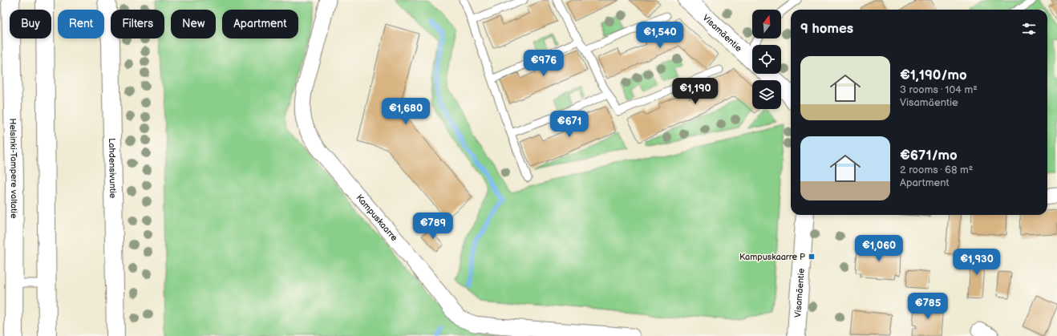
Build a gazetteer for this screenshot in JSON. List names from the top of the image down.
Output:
{
  "streets": {
    "main road": ["Visamäentie", "Helsinki-Tampere valtatie", "Lahdensivuntie"],
    "street": ["Kampuskaarre"]
  },
  "places": {
    "transit": ["Kampuskaarre P"]
  },
  "north": "top",
  "page": {
    "chip": [
      "Buy",
      "Rent",
      "Filters",
      "New",
      "Apartment"
    ],
    "heading": "9 homes",
    "price": [
      "€1,540",
      "€976",
      "€1,190",
      "€1,680",
      "€671",
      "€789",
      "€1,060",
      "€1,930",
      "€785"
    ],
    "list": [
      {
        "name": "€1,190/mo",
        "note": "3 rooms · 104 m² · Visamäentie"
      },
      {
        "name": "€671/mo",
        "note": "2 rooms · 68 m² · Apartment"
      }
    ]
  }
}
